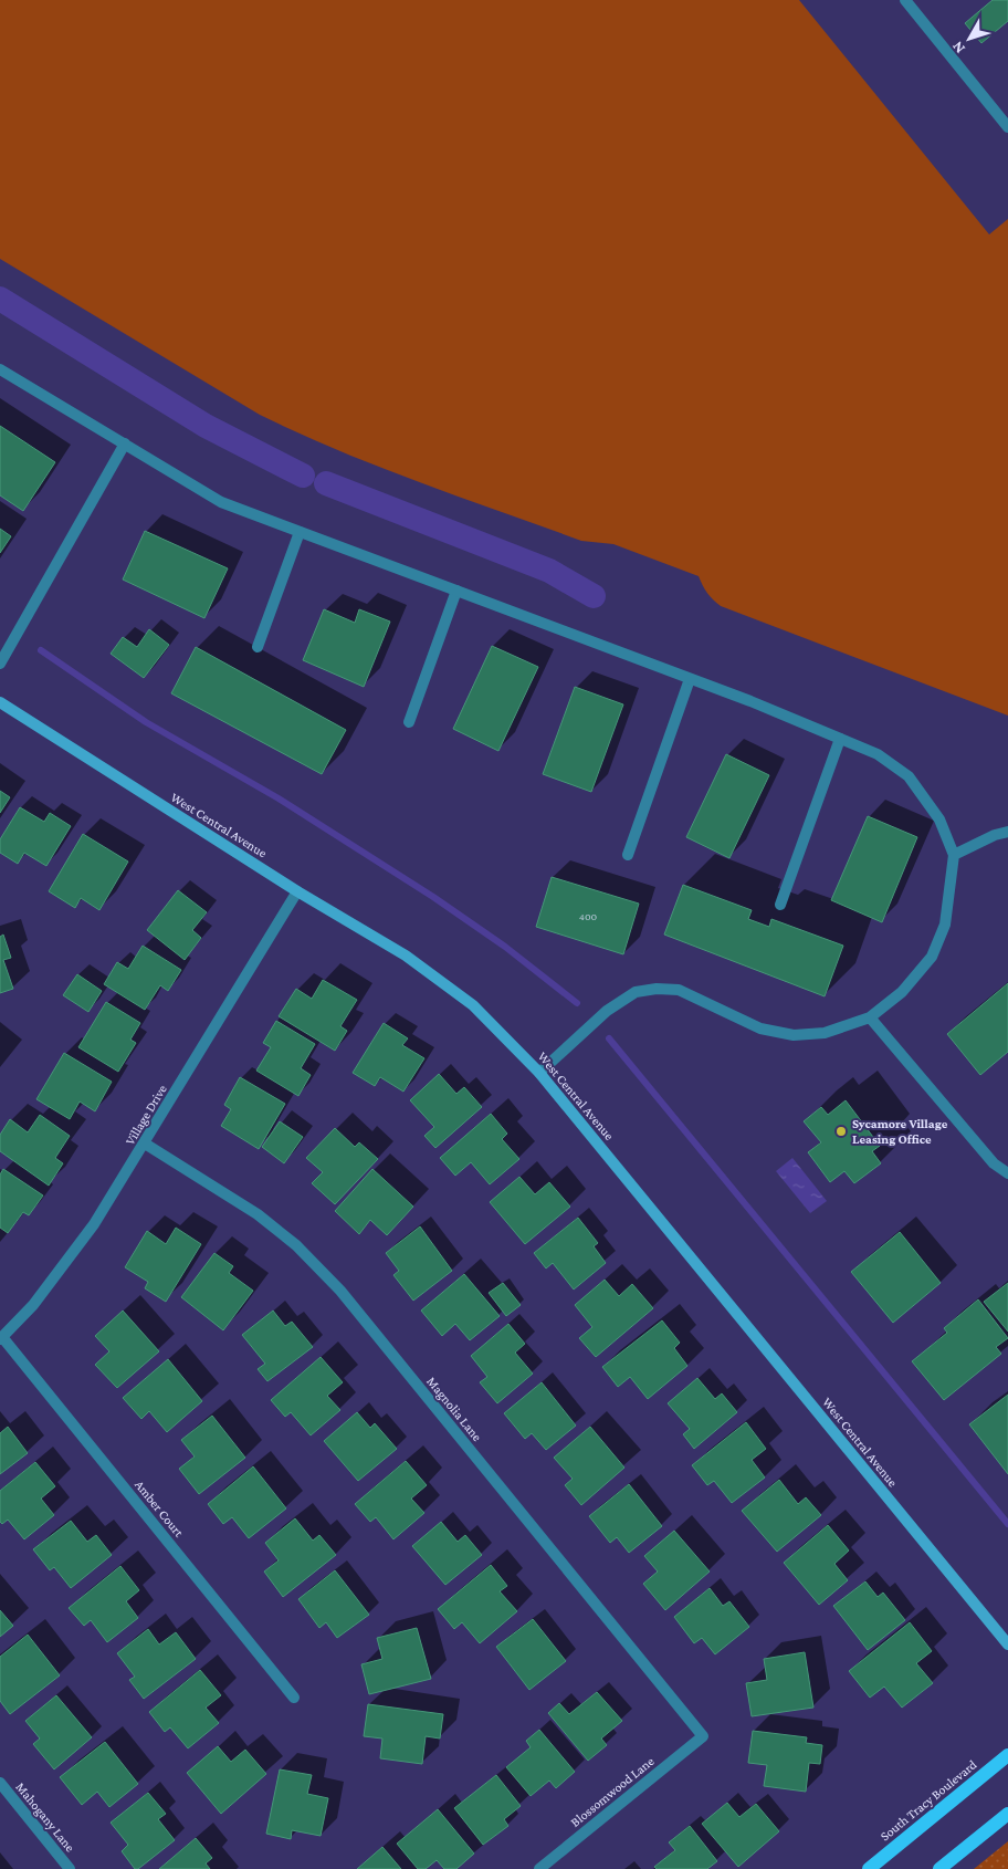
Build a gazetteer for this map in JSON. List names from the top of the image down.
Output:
{
  "streets": {
    "main road": ["South Tracy Boulevard"],
    "street": [
      "West Central Avenue",
      "Village Drive",
      "Magnolia Lane",
      "Amber Court",
      "Blossomwood Lane",
      "Mahogany Lane"
    ]
  },
  "crossings": [
    ["West Central Avenue", "Village Drive"],
    ["Village Drive", "Magnolia Lane"],
    ["Village Drive", "Amber Court"],
    ["Magnolia Lane", "Blossomwood Lane"]
  ],
  "places": ["Sycamore Village Leasing Office"],
  "house_numbers": ["400"],
  "north": "bottom left"
}
